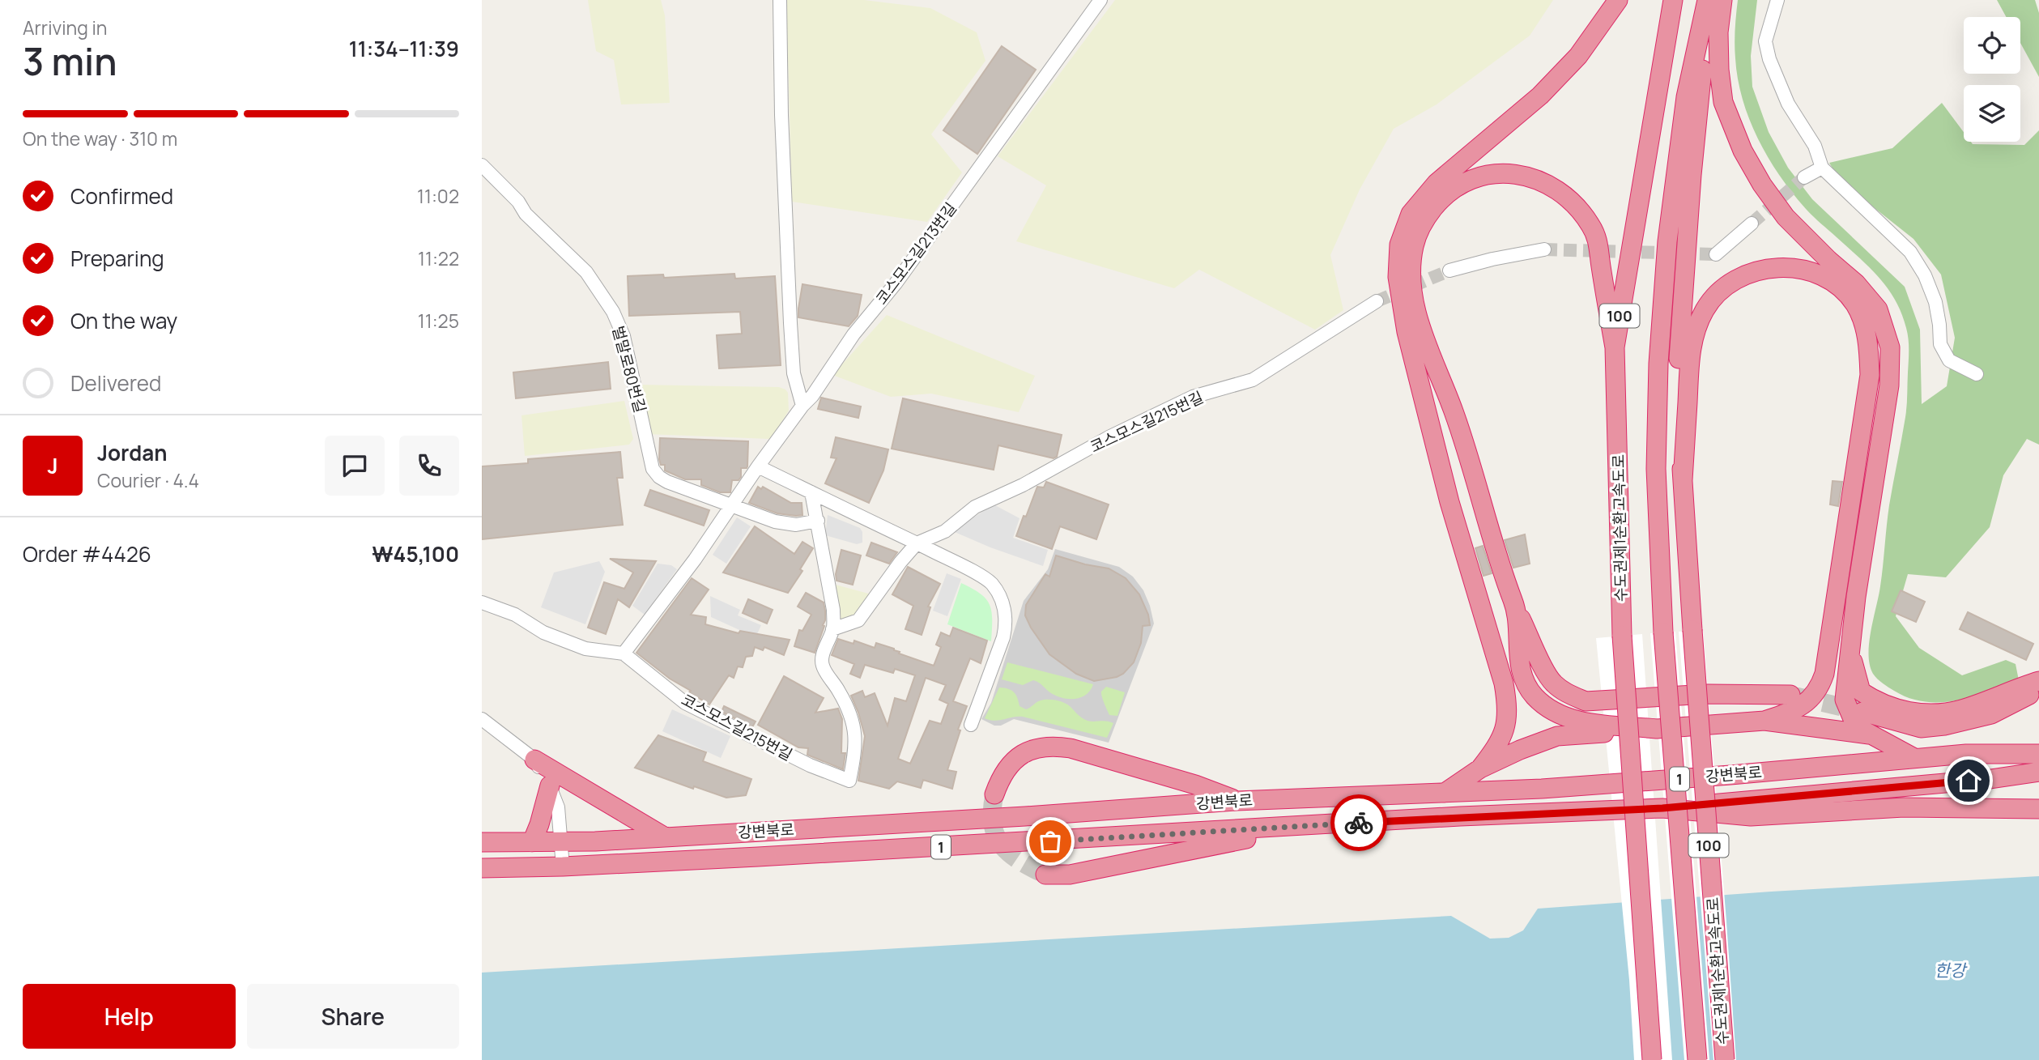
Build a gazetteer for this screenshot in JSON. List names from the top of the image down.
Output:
{
  "streets": {
    "highway": [
      "100",
      "수도권제1순환고속도로",
      "강변북로",
      "1"
    ],
    "street": ["코스모스길213번길", "벌말로80번길", "코스모스길215번길"]
  },
  "crossings": [
    ["코스모스길213번길", "벌말로80번길"],
    ["코스모스길213번길", "코스모스길215번길"],
    ["강변북로", "1"]
  ],
  "water": ["한강"],
  "page": {
    "heading": ["3 min", "Arriving in", "11:34–11:39"],
    "panel": [
      "Jordan",
      "Courier · 4.4",
      "Order #4426",
      "₩45,100"
    ],
    "bar": "On the way · 310 m",
    "list": [
      ["Confirmed", "11:02"],
      ["Preparing", "11:22"],
      ["On the way", "11:25"],
      "Delivered"
    ],
    "round": "J",
    "buttons": ["Help", "Share"]
  }
}
